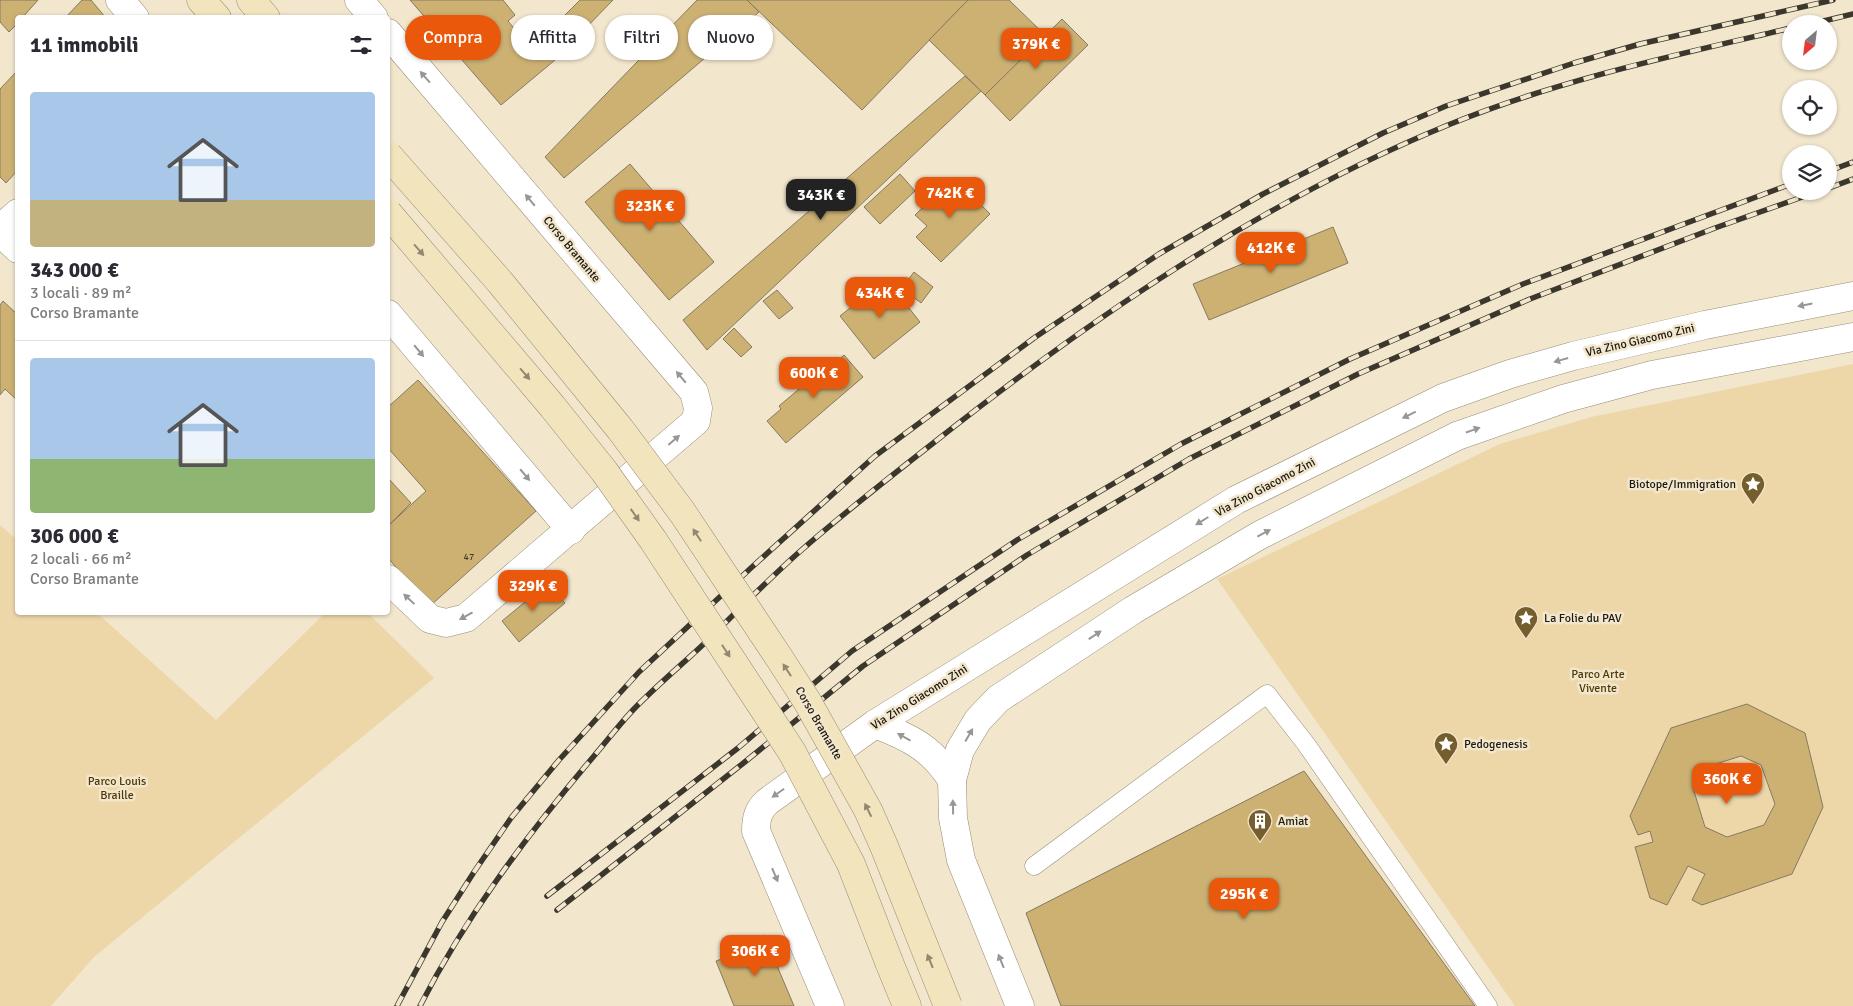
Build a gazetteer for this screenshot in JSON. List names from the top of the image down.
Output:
{
  "streets": {
    "main road": ["Corso Bramante"],
    "street": ["Via Zino Giacomo Zini"]
  },
  "one_way": ["Corso Bramante"],
  "parks": ["Parco Arte Vivente", "Parco Louis Braille"],
  "places": {
    "place": ["Biotope/Immigration", "La Folie du PAV", "Pedogenesis"],
    "building": ["Amiat"]
  },
  "house_numbers": ["47"],
  "north": "bottom left",
  "page": {
    "chip": [
      "Compra",
      "Affitta",
      "Filtri",
      "Nuovo"
    ],
    "heading": "11 immobili",
    "price": [
      "379K €",
      "742K €",
      "343K €",
      "323K €",
      "412K €",
      "434K €",
      "600K €",
      "329K €",
      "360K €",
      "295K €",
      "306K €"
    ],
    "list": [
      {
        "name": "343 000 €",
        "note": "3 locali · 89 m² · Corso Bramante"
      },
      {
        "name": "306 000 €",
        "note": "2 locali · 66 m² · Corso Bramante"
      }
    ]
  }
}
